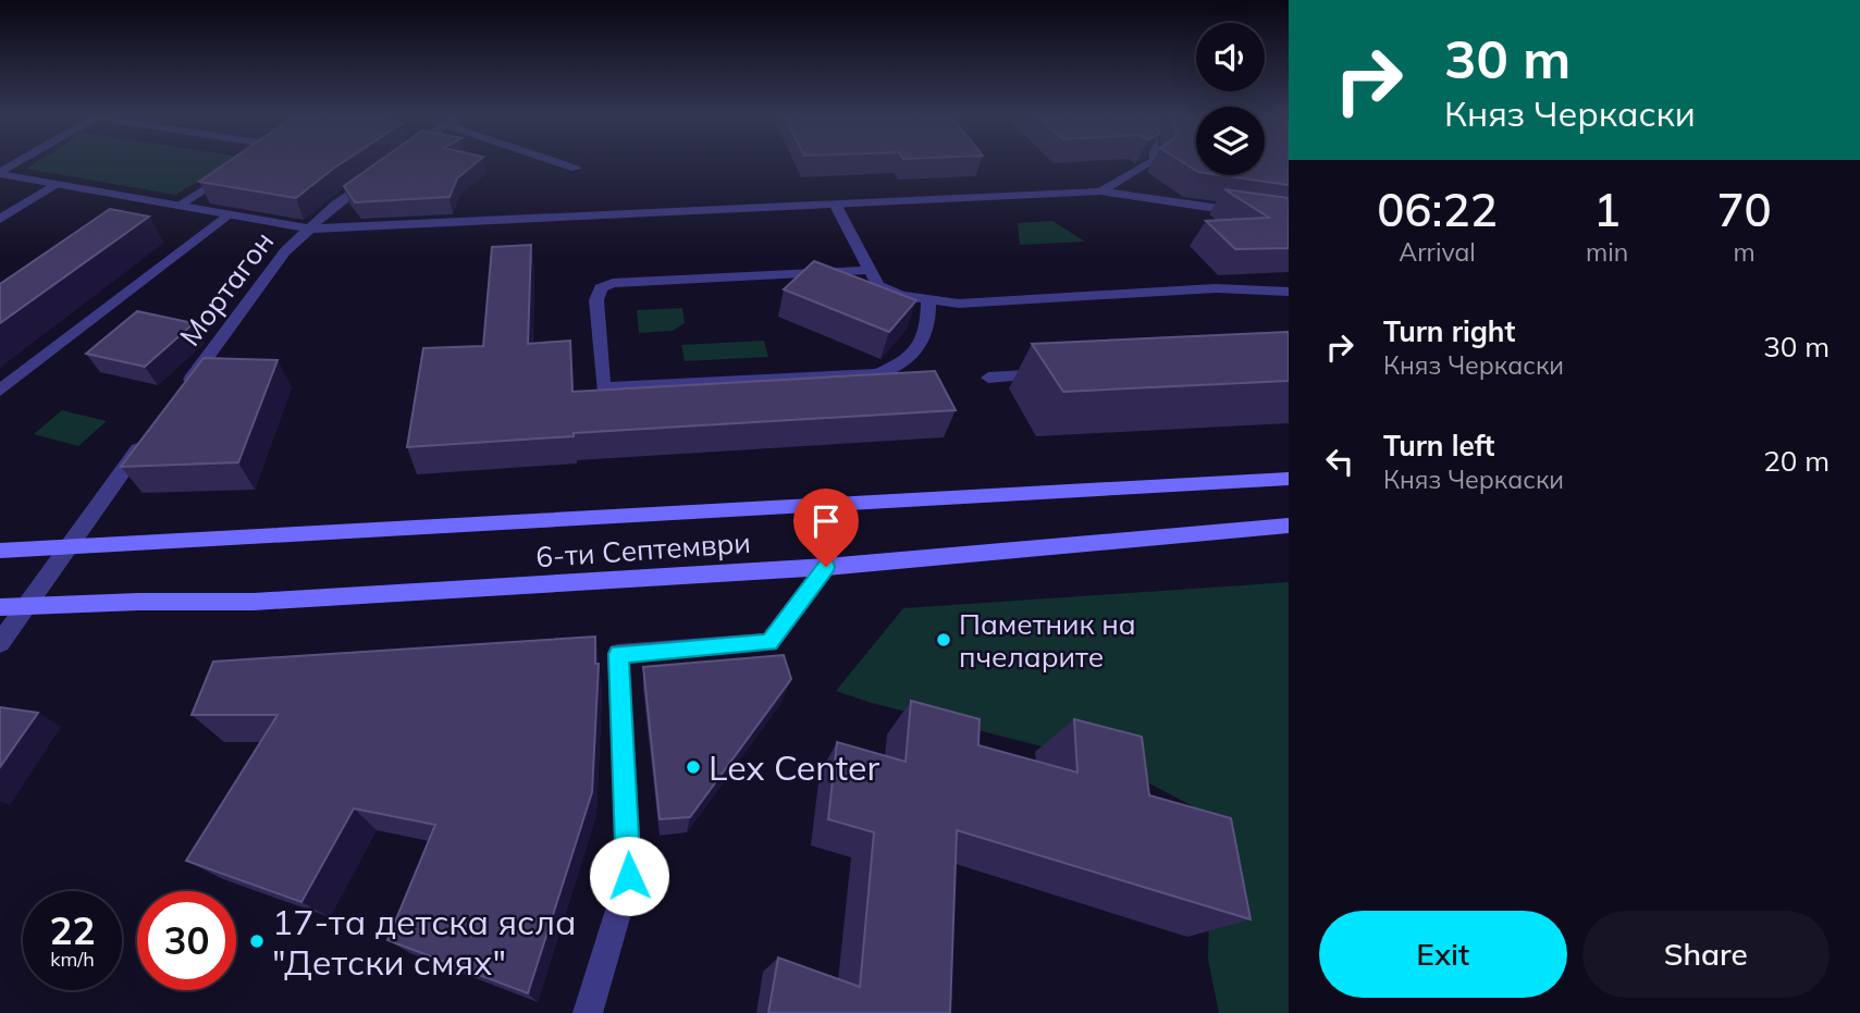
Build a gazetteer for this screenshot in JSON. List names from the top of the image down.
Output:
{
  "streets": {
    "main road": ["6-ти Септември"],
    "street": ["Мортагон"]
  },
  "places": ["Паметник на пчеларите", "Lex Center", "17-та детска ясла \"Детски смях\""],
  "page": {
    "turn": ["30 m", "Княз Черкаски"],
    "eta": [
      "06:22",
      "Arrival",
      "1",
      "min",
      "70",
      "m"
    ],
    "list": [
      {
        "name": "Turn right",
        "note": "Княз Черкаски",
        "value": "30 m"
      },
      {
        "name": "Turn left",
        "note": "Княз Черкаски",
        "value": "20 m"
      }
    ],
    "speed": "22 km/h",
    "limit": "30",
    "buttons": ["Exit", "Share"]
  }
}
